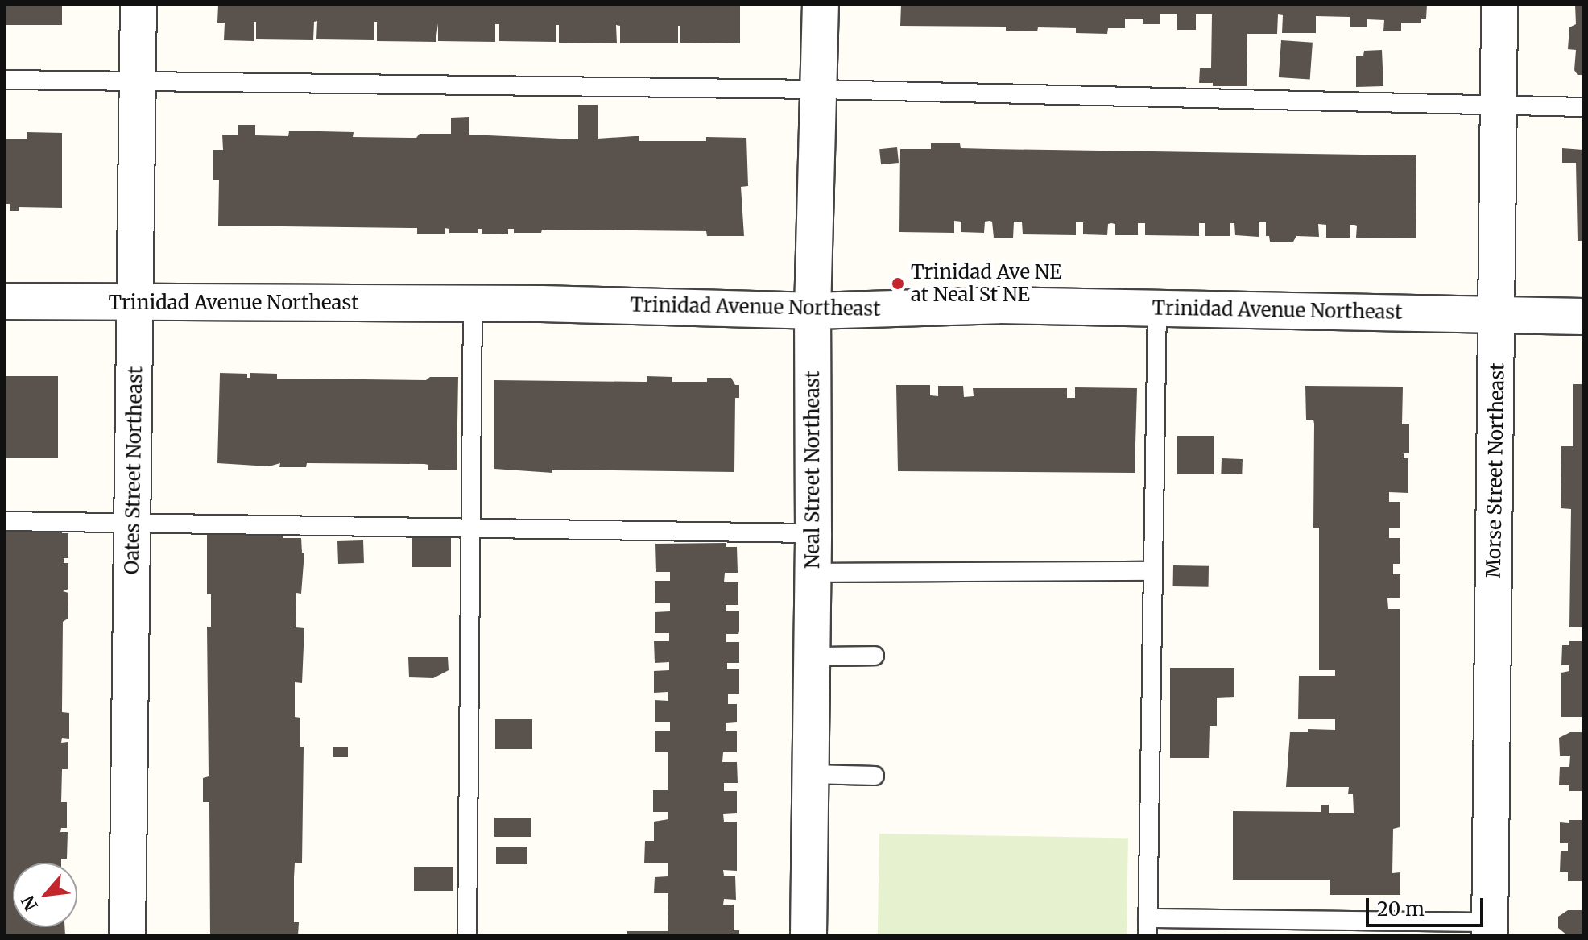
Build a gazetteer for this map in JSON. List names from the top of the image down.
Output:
{
  "streets": {
    "street": [
      "Trinidad Avenue Northeast",
      "Neal Street Northeast",
      "Oates Street Northeast",
      "Morse Street Northeast"
    ]
  },
  "crossings": [
    ["Trinidad Avenue Northeast", "Neal Street Northeast"],
    ["Trinidad Avenue Northeast", "Oates Street Northeast"],
    ["Trinidad Avenue Northeast", "Morse Street Northeast"]
  ],
  "places": ["Trinidad Ave NE at Neal St NE"],
  "scale_bar": "20 m",
  "north": "bottom left"
}
